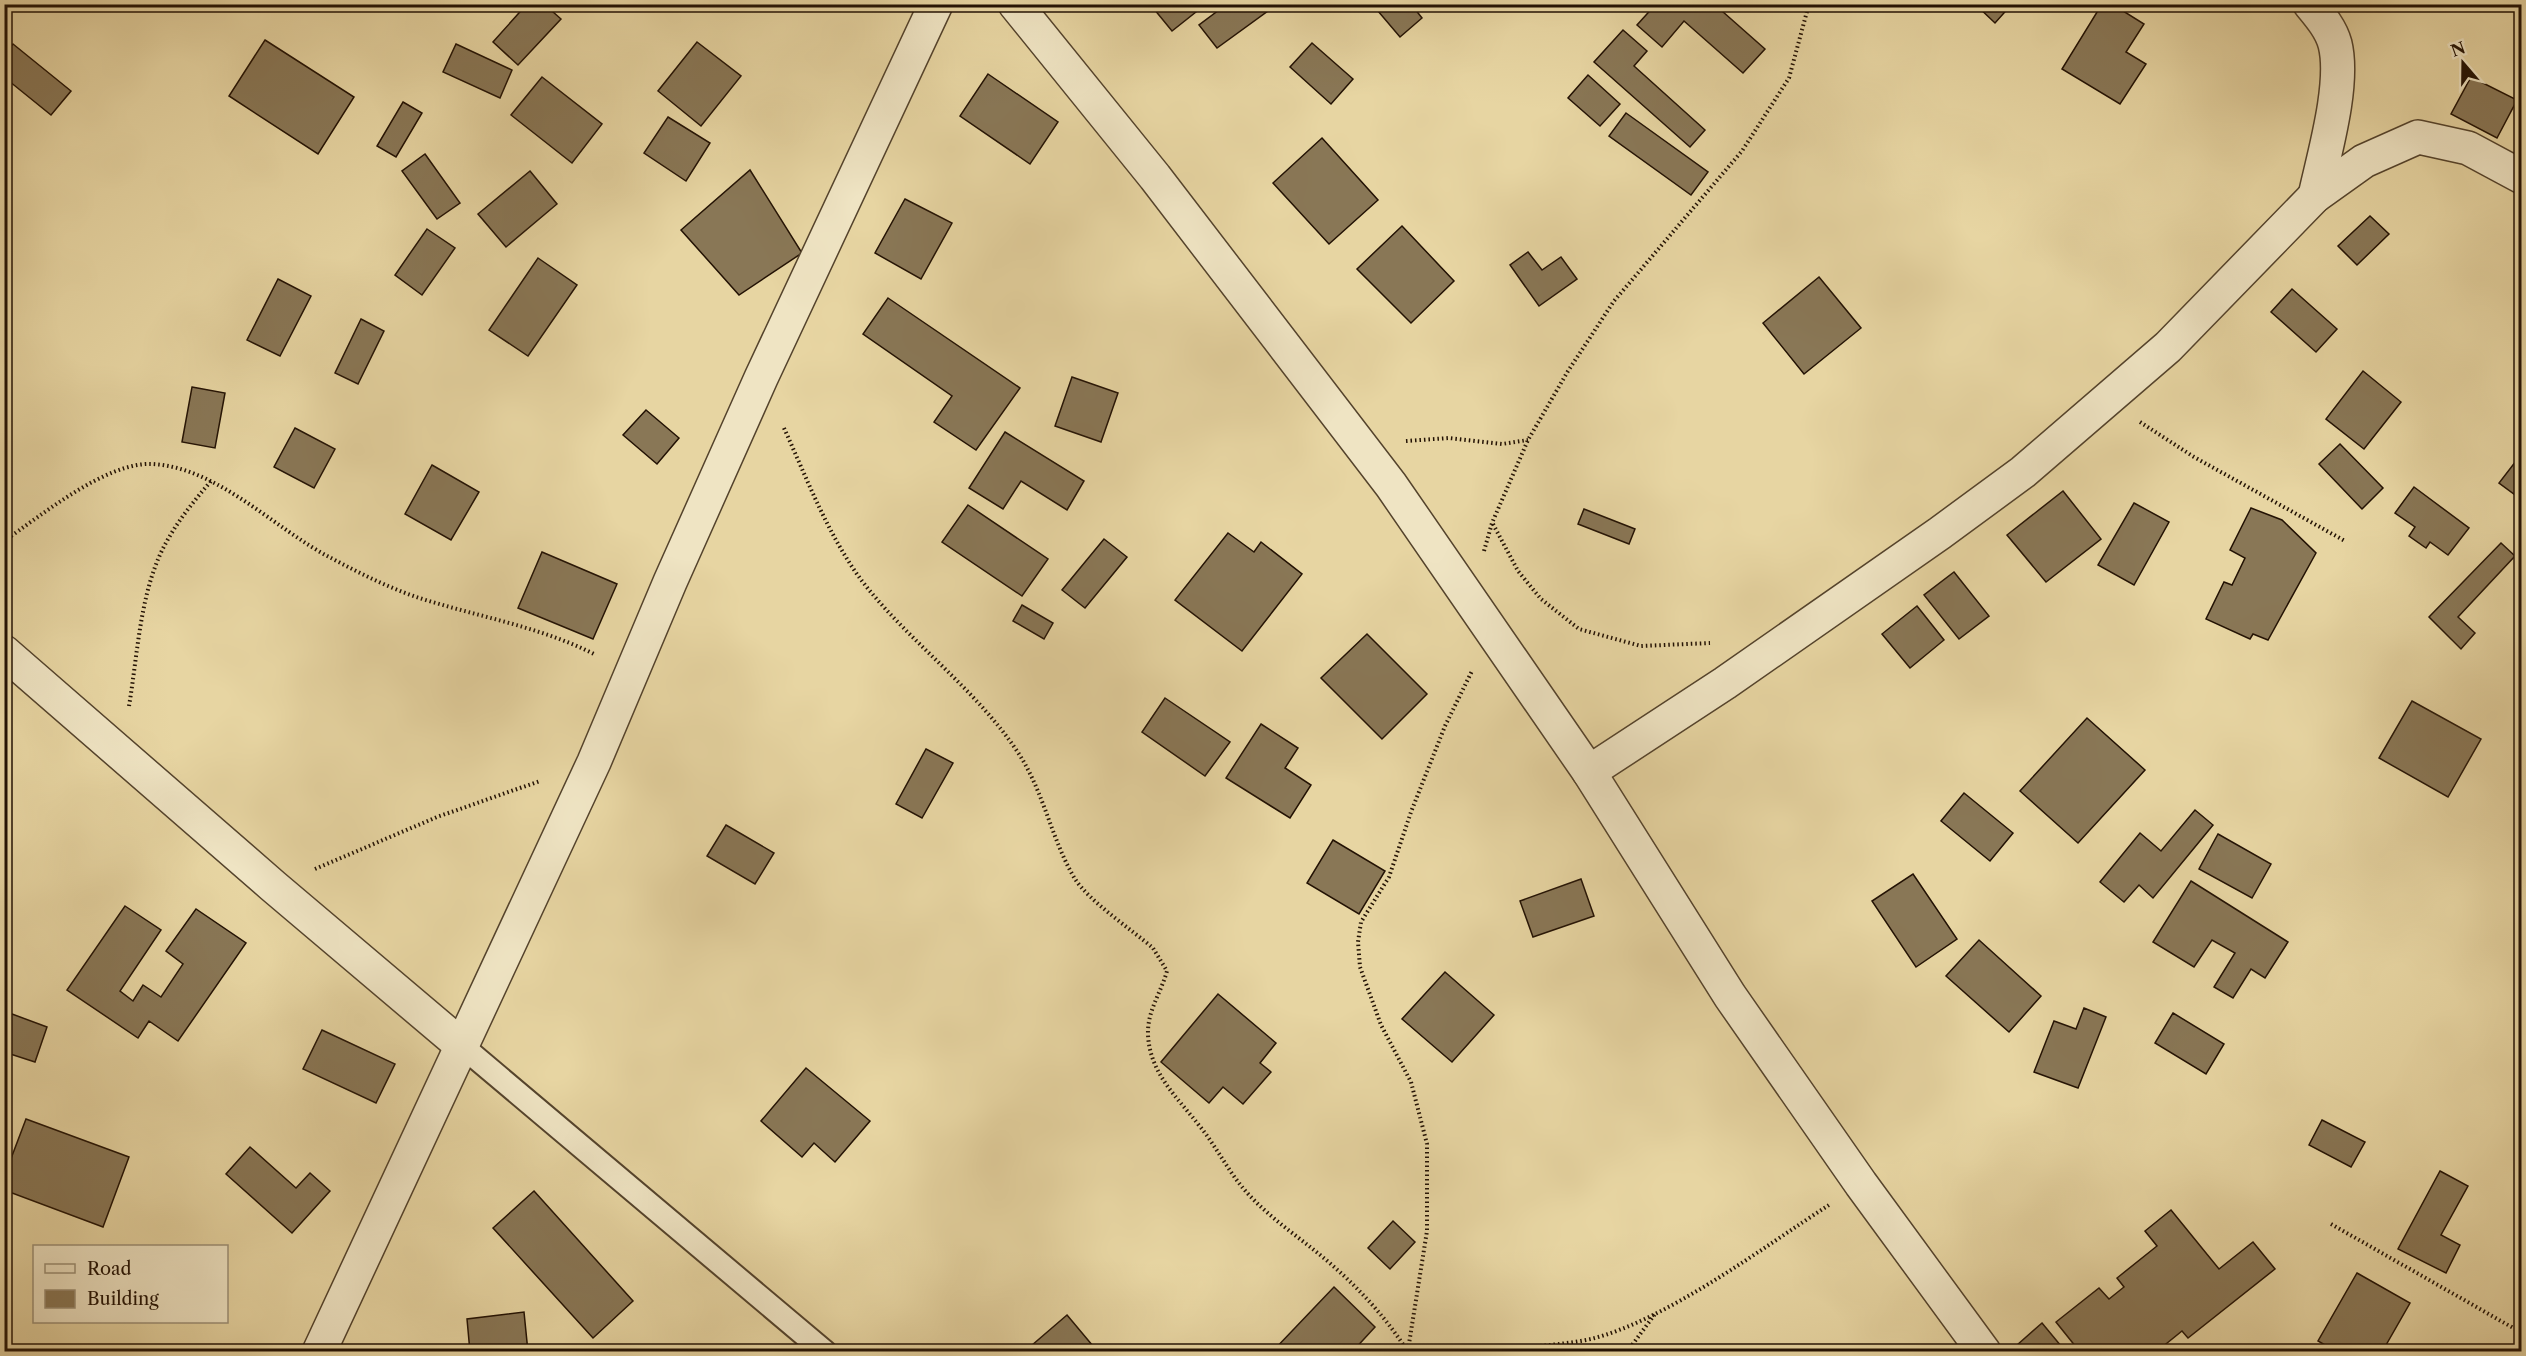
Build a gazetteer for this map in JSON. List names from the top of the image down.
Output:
{
  "legend": ["Road", "Building"],
  "north": "top"
}
